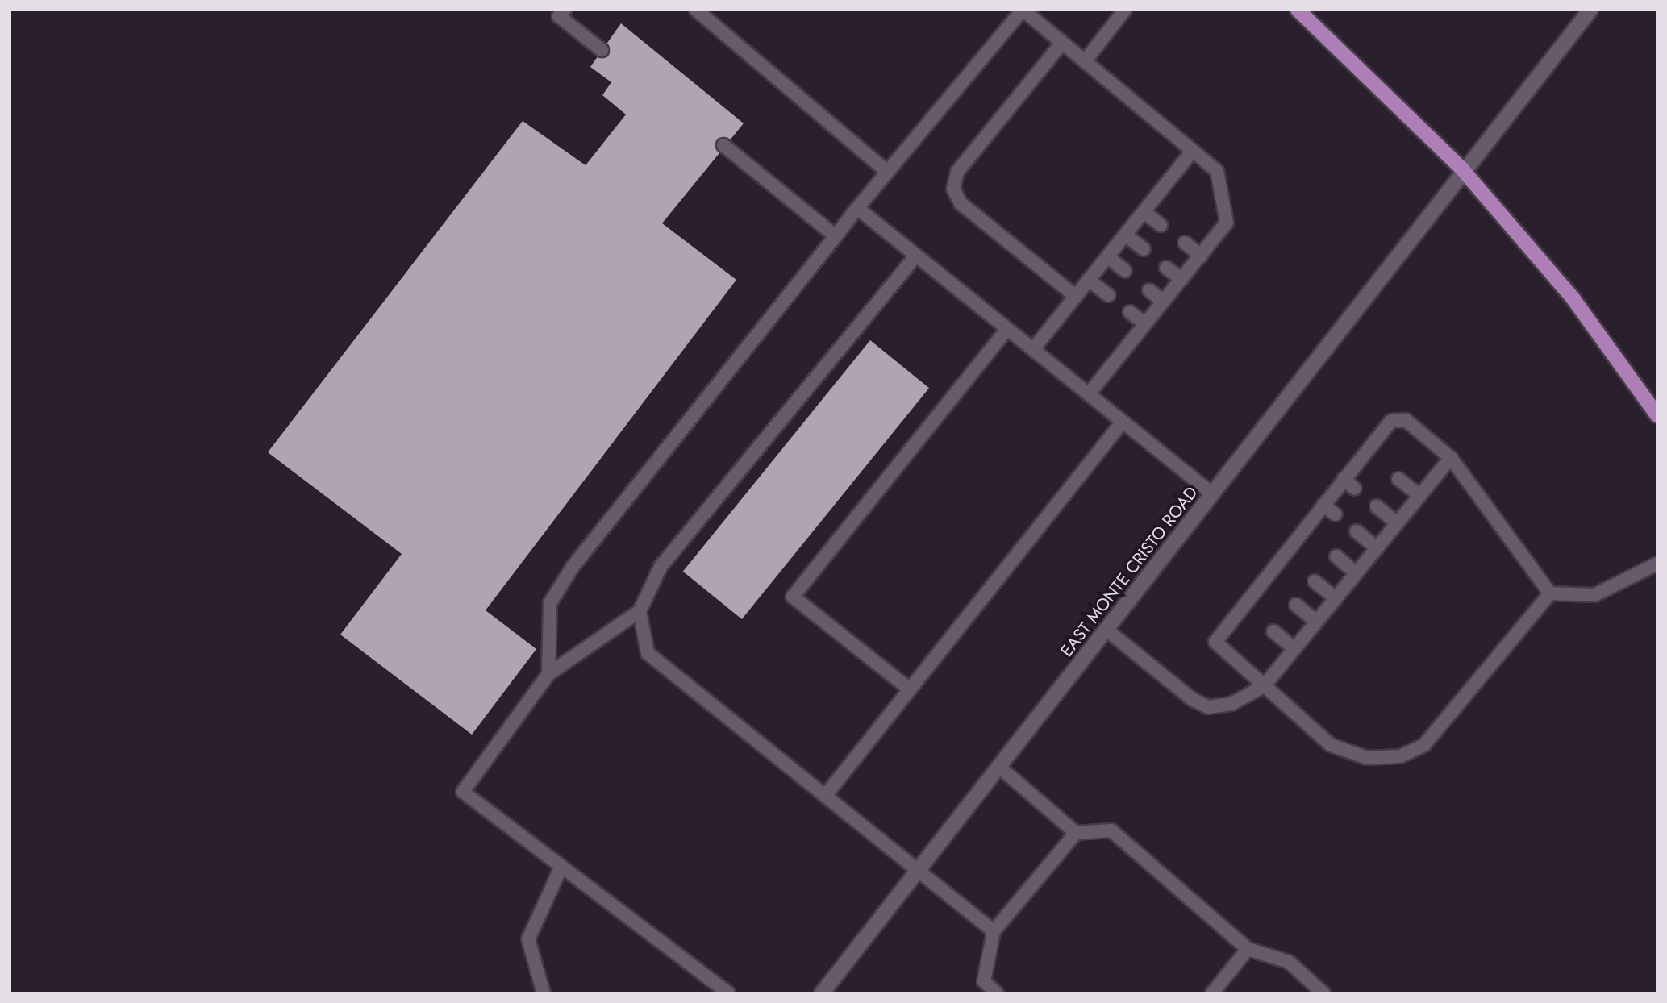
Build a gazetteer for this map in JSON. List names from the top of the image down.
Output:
{
  "streets": {
    "main road": ["EAST MONTE CRISTO ROAD"]
  }
}
